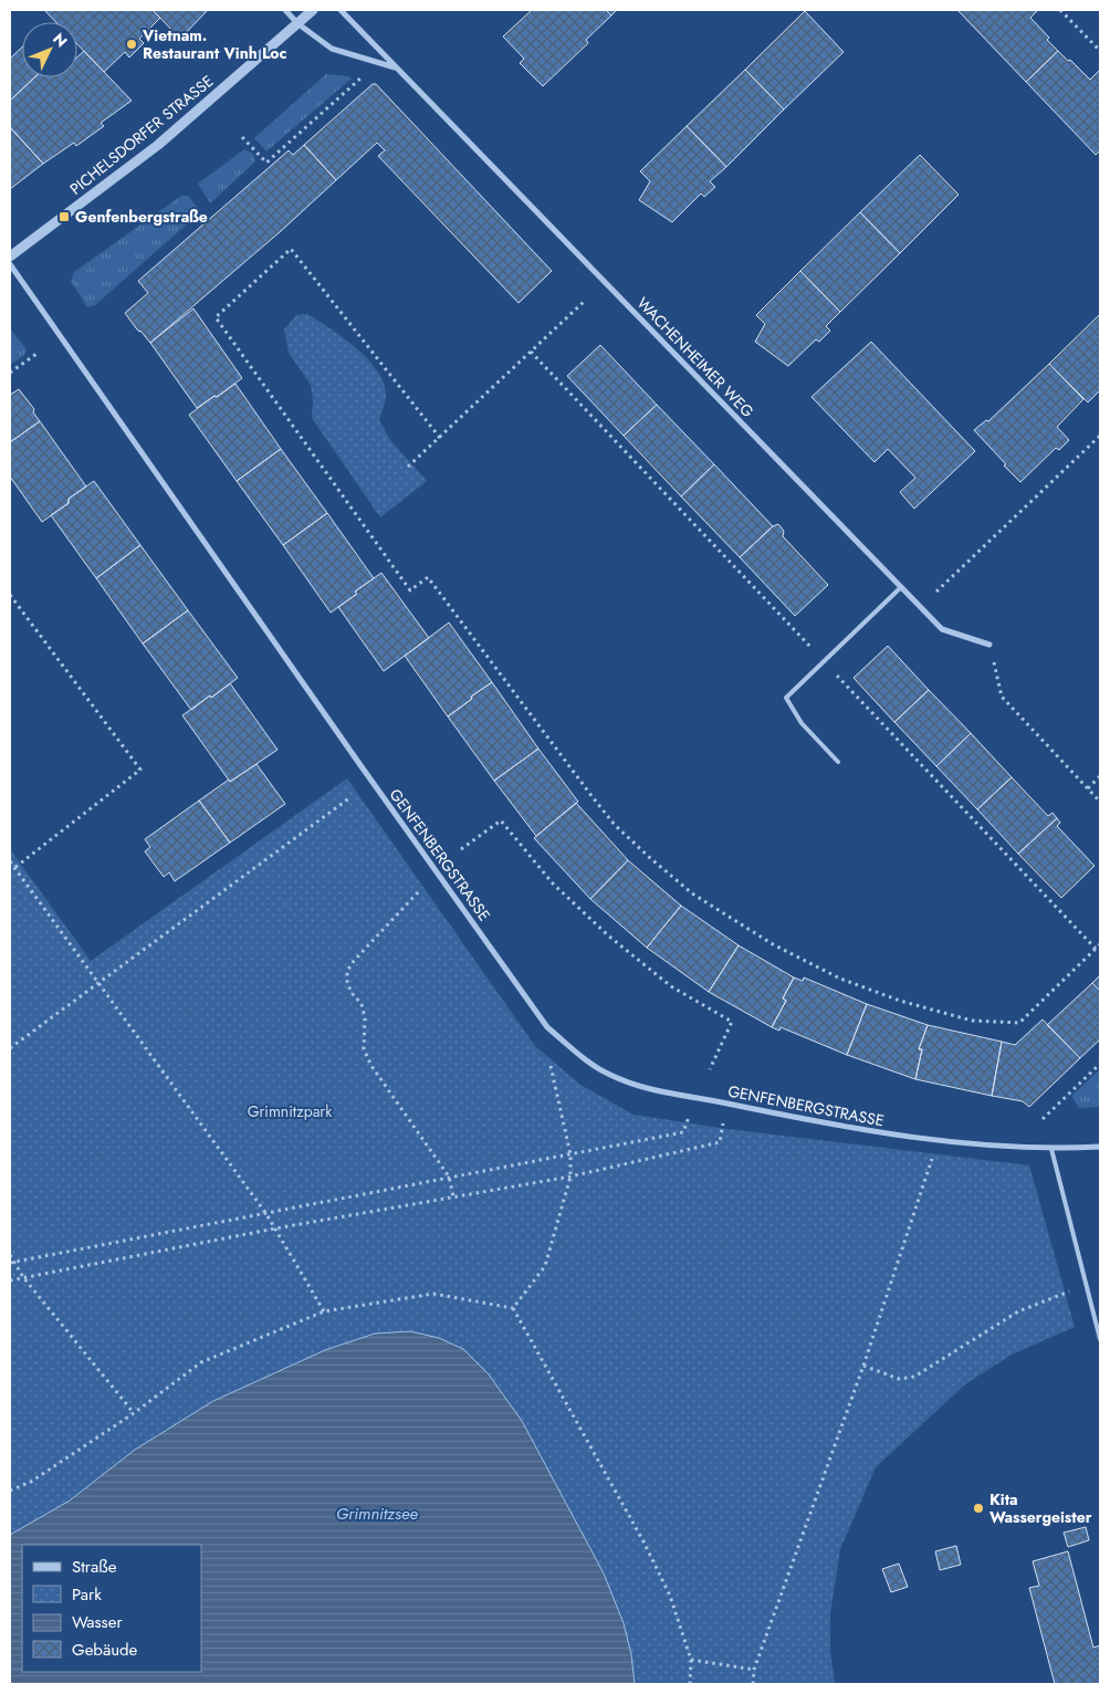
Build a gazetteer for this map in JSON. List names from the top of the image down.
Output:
{
  "streets": {
    "street": ["PICHELSDORFER STRASSE", "WACHENHEIMER WEG", "GENFENBERGSTRASSE"]
  },
  "crossings": [
    ["PICHELSDORFER STRASSE", "WACHENHEIMER WEG"]
  ],
  "water": ["Grimnitzsee"],
  "parks": ["Grimnitzpark"],
  "places": {
    "other": ["Vietnam. Restaurant Vinh Loc", "Kita Wassergeister"],
    "transit": ["Genfenbergstraße"]
  },
  "legend": [
    "Straße",
    "Park",
    "Wasser",
    "Gebäude"
  ],
  "north": "top right"
}
